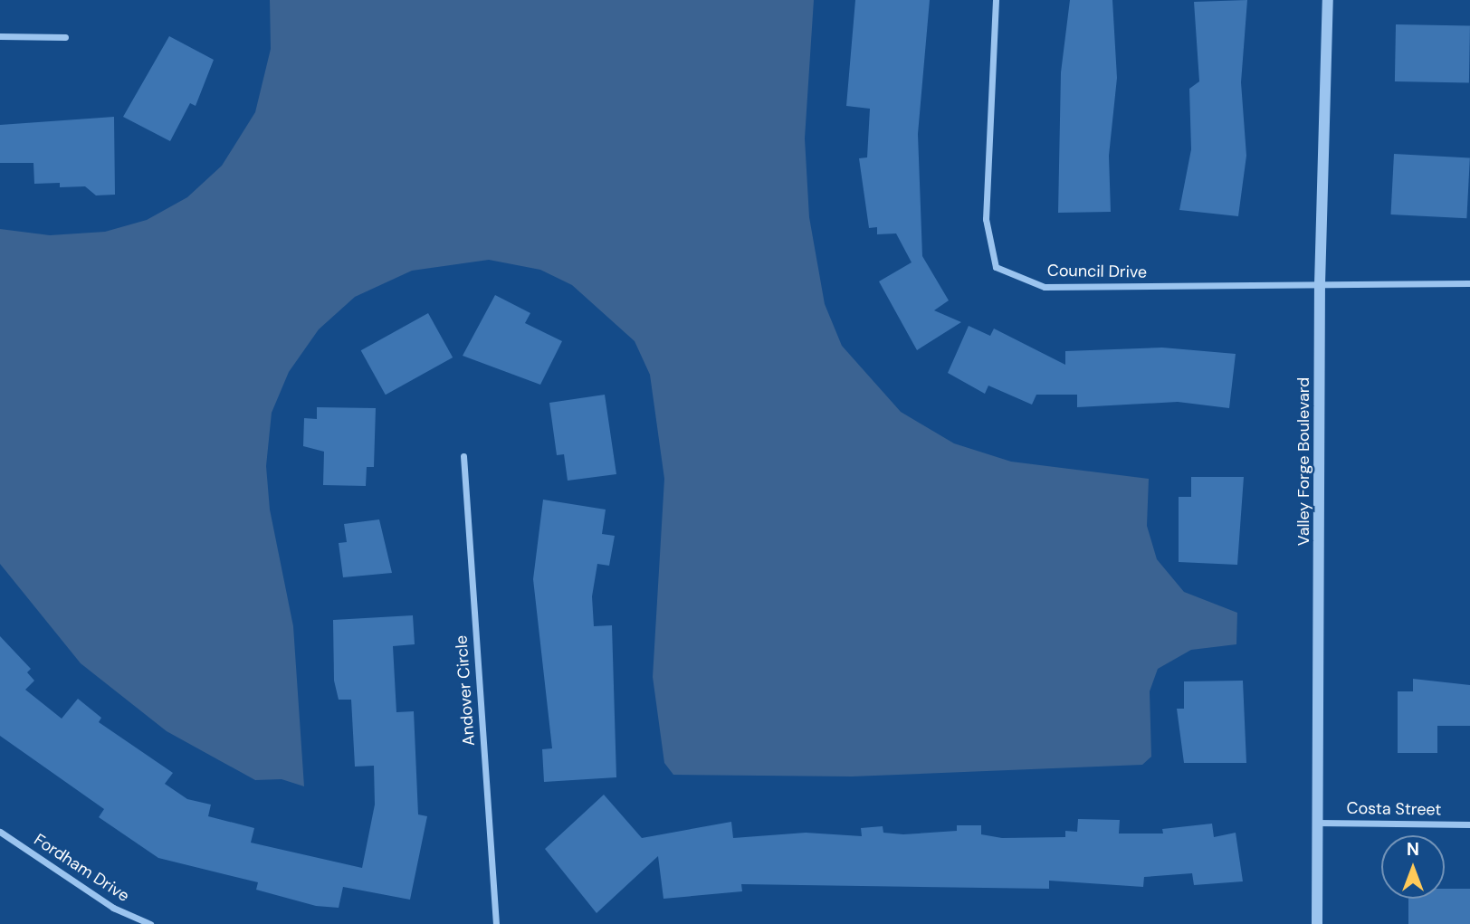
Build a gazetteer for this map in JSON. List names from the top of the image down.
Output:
{
  "streets": {
    "street": [
      "Council Drive",
      "Valley Forge Boulevard",
      "Andover Circle",
      "Costa Street",
      "Fordham Drive"
    ]
  },
  "crossings": [
    ["Council Drive", "Valley Forge Boulevard"],
    ["Valley Forge Boulevard", "Costa Street"]
  ],
  "north": "top"
}
